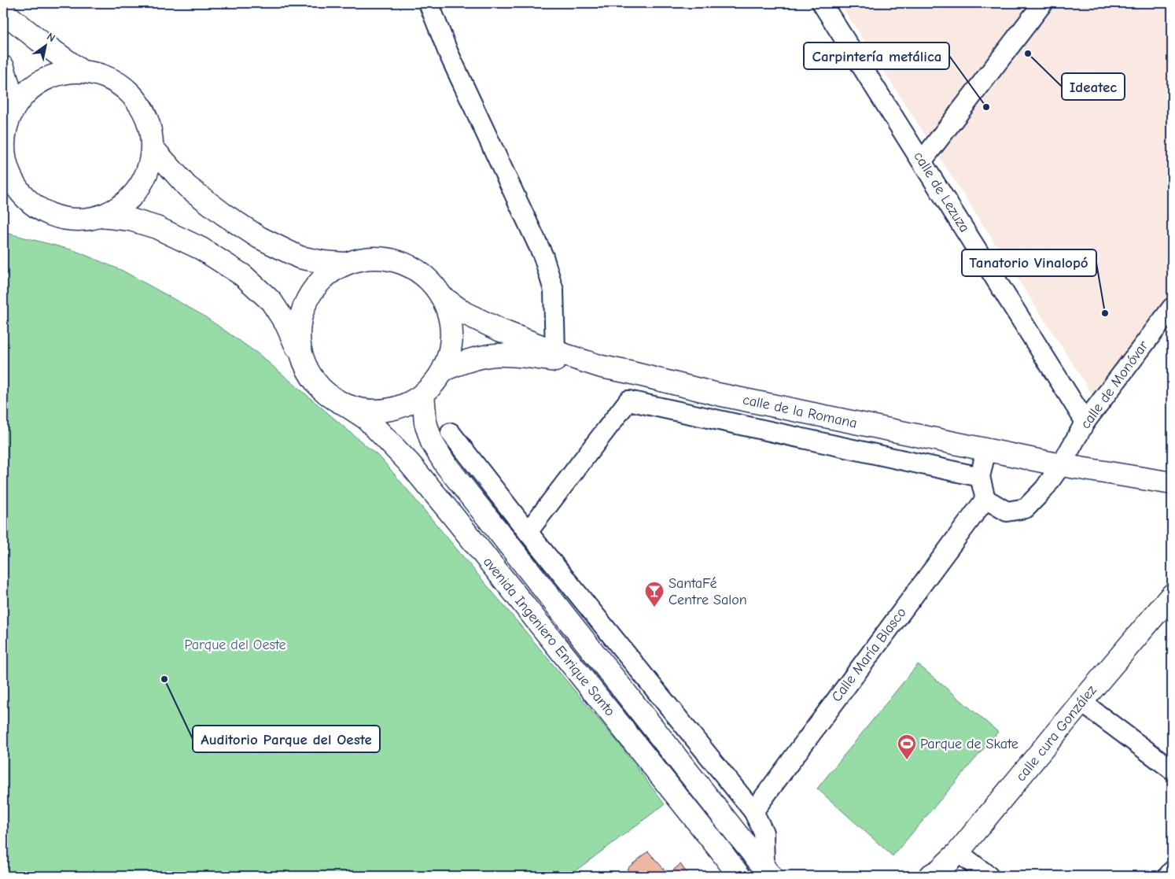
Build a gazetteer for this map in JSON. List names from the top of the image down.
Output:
{
  "streets": {
    "main road": ["calle de la Romana", "avenida Ingeniero Enrique Santo", "calle cura González"],
    "street": ["calle de Lezuza", "calle de Monóvar", "Calle María Blasco"]
  },
  "crossings": [
    ["calle de Lezuza", "calle de Monóvar"],
    ["calle de Monóvar", "calle de la Romana"],
    ["calle de Monóvar", "Calle María Blasco"],
    ["avenida Ingeniero Enrique Santo", "Calle María Blasco"]
  ],
  "parks": ["Parque del Oeste"],
  "places": {
    "other": [
      "Ideatec",
      "Carpintería metálica",
      "Tanatorio Vinalopó",
      "Auditorio Parque del Oeste"
    ],
    "bar": ["SantaFé Centre Salon"],
    "sports": ["Parque de Skate"]
  },
  "north": "top right"
}
